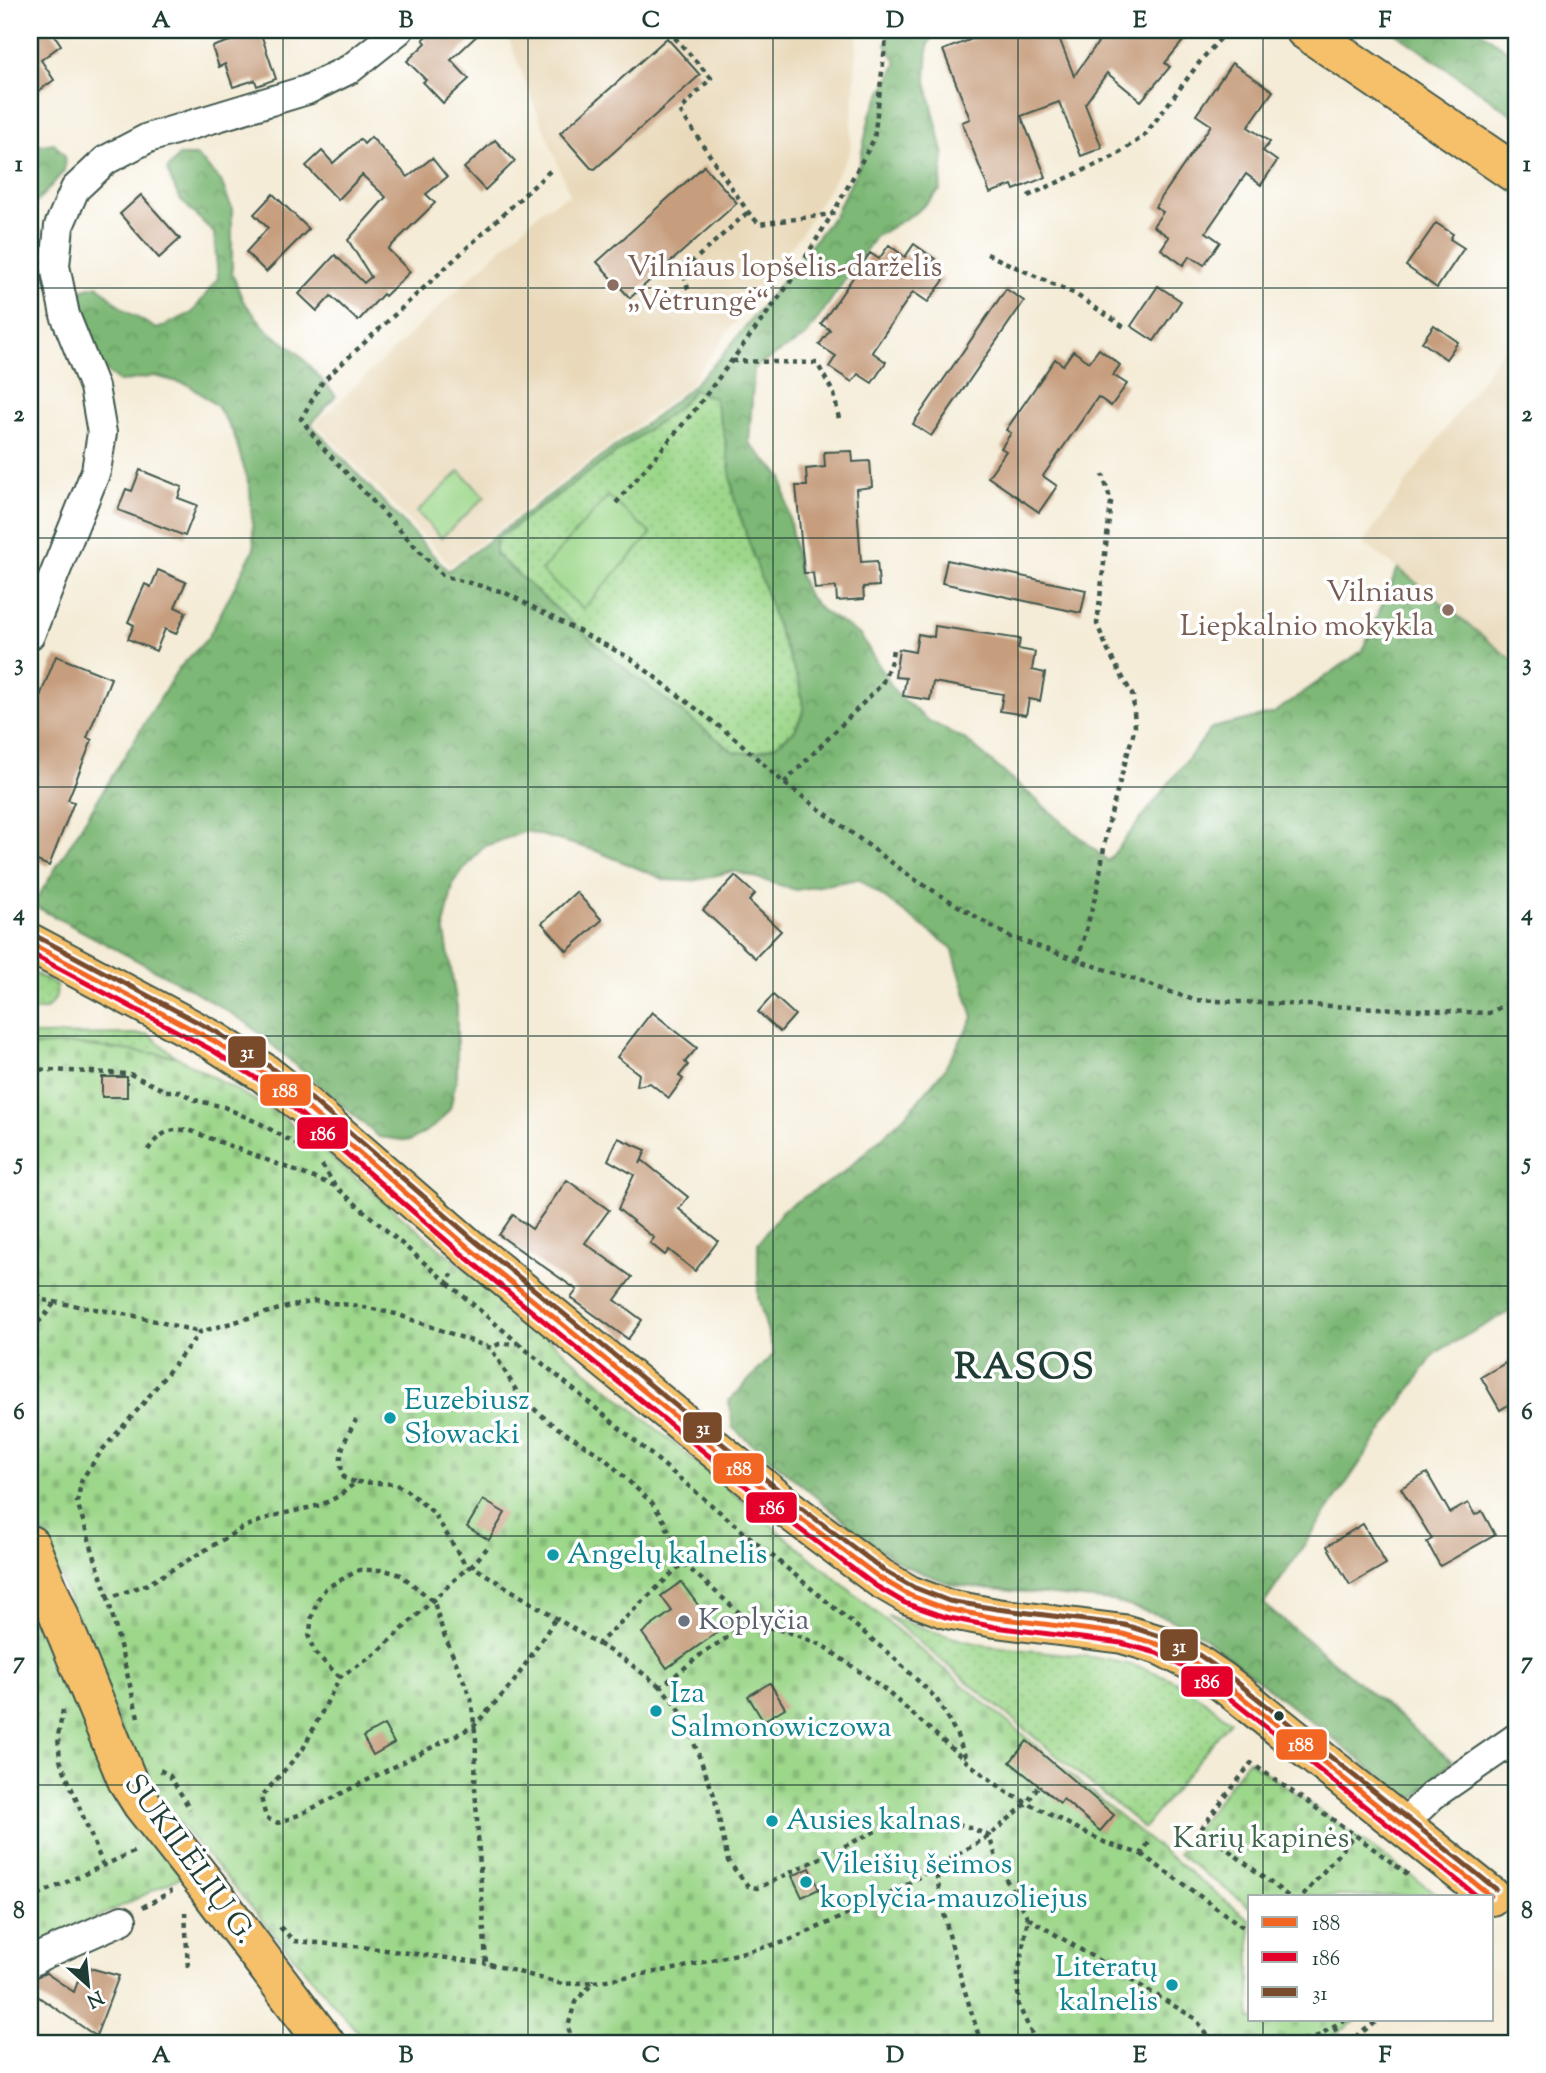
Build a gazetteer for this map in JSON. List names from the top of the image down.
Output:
{
  "streets": {
    "main road": ["SUKILĖLIŲ G."]
  },
  "districts": ["RASOS"],
  "parks": ["Karių kapinės"],
  "places": [
    "Vilniaus lopšelis-darželis „Vėtrungė“",
    "Vilniaus Liepkalnio mokykla",
    "Euzebiusz Słowacki",
    "Angelų kalnelis",
    "Koplyčia",
    "Iza Salmonowiczowa",
    "Ausies kalnas",
    "Vileišių šeimos koplyčia-mauzoliejus",
    "Literatų kalnelis"
  ],
  "lines": ["transit line 31", "transit line 188", "transit line 186"],
  "legend": ["188", "186", "31"],
  "north": "bottom right",
  "grid": {
    "columns": [
      "A",
      "B",
      "C",
      "D",
      "E",
      "F"
    ],
    "rows": [
      "1",
      "2",
      "3",
      "4",
      "5",
      "6",
      "7",
      "8"
    ]
  }
}
